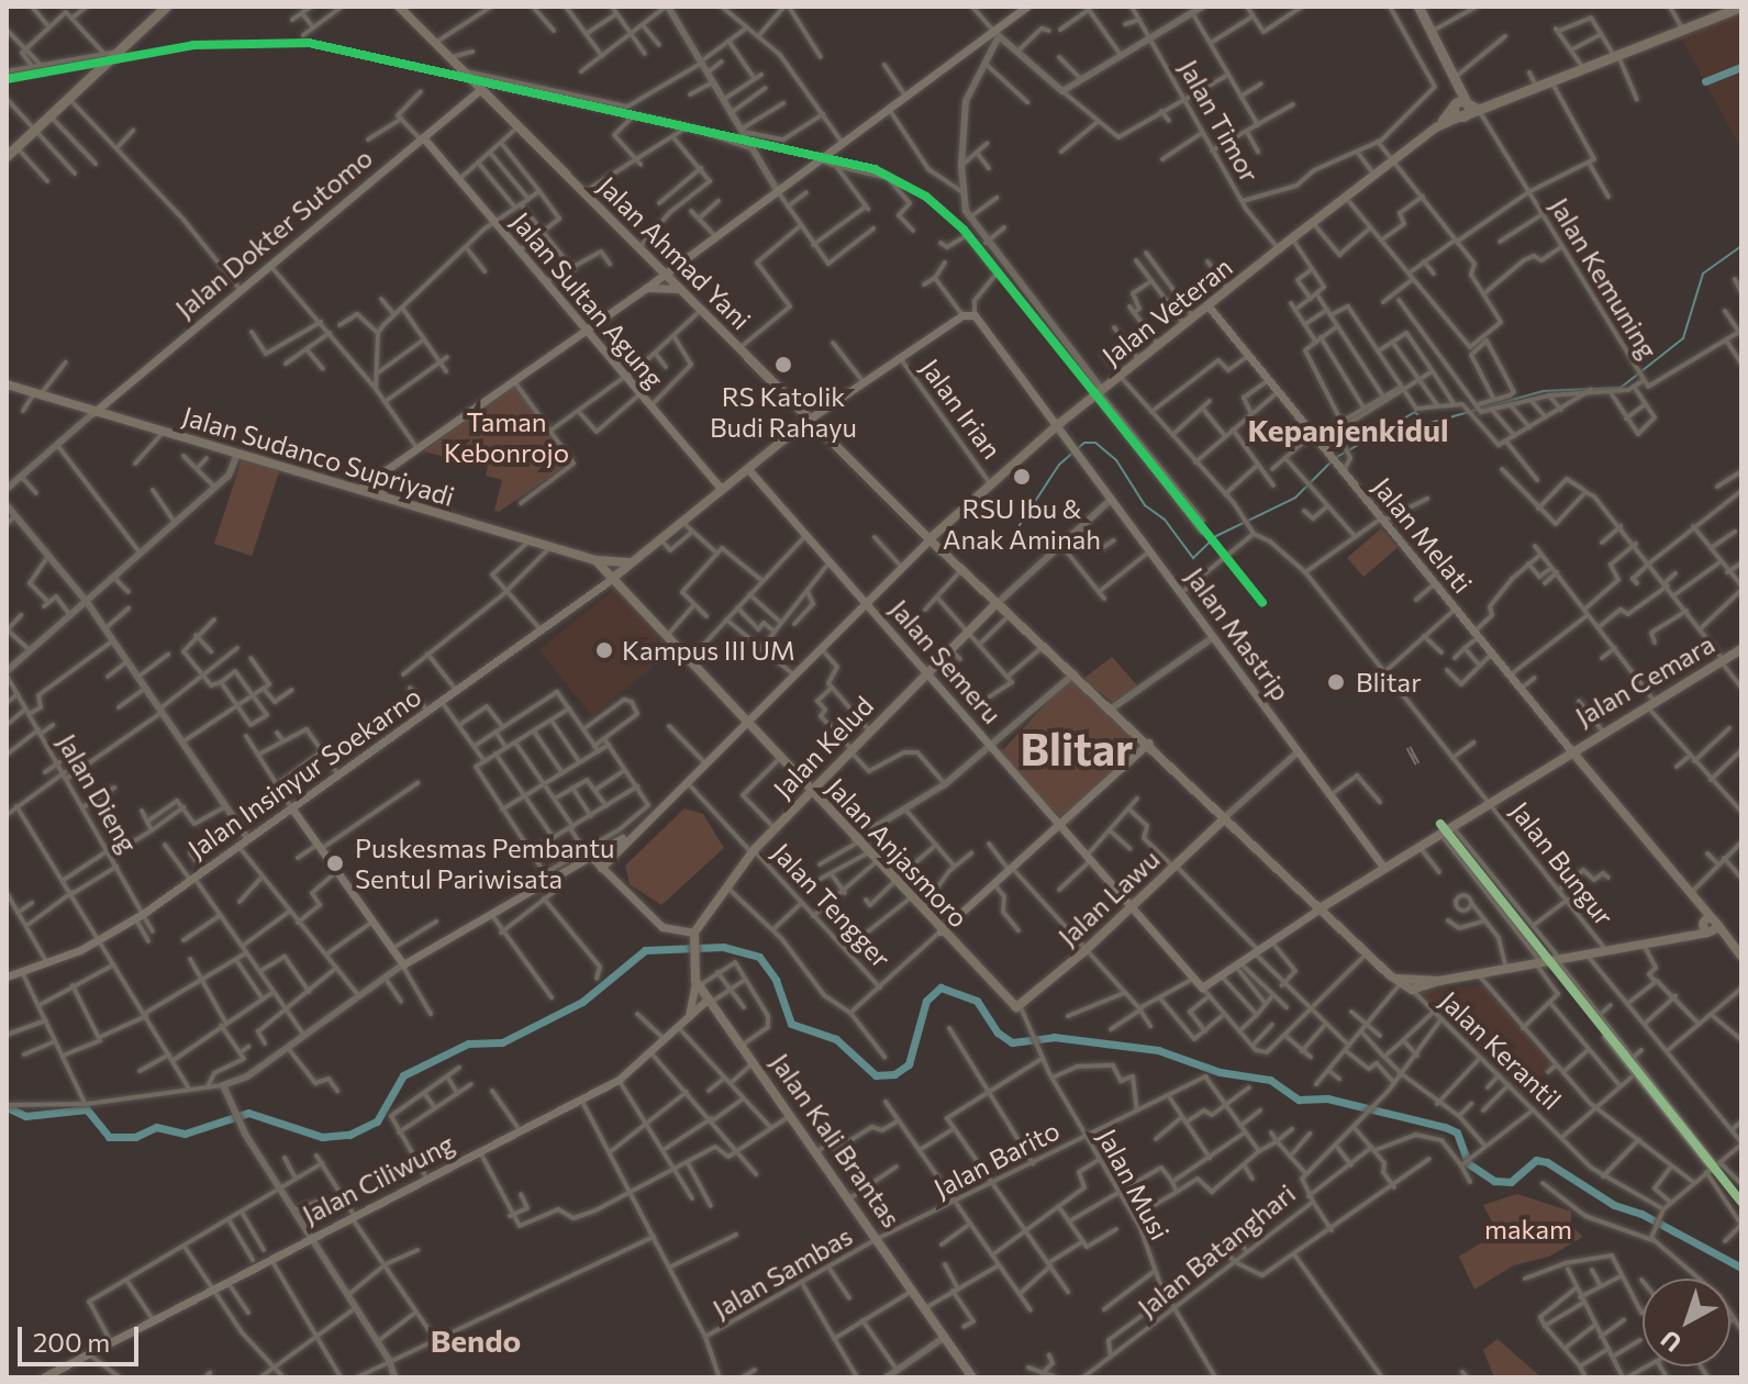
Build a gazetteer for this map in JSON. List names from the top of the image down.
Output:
{
  "streets": {
    "main road": [
      "Jalan Dokter Sutomo",
      "Jalan Ahmad Yani",
      "Jalan Sultan Agung",
      "Jalan Veteran",
      "Jalan Sudanco Supriyadi",
      "Jalan Melati",
      "Jalan Mastrip",
      "Jalan Semeru",
      "Jalan Cemara",
      "Jalan Kelud",
      "Jalan Insinyur Soekarno",
      "Jalan Anjasmoro",
      "Jalan Lawu",
      "Jalan Kali Brantas",
      "Jalan Ciliwung"
    ],
    "street": [
      "Jalan Timor",
      "Jalan Kemuning",
      "Jalan Irian",
      "Jalan Dieng",
      "Jalan Bungur",
      "Jalan Tengger",
      "Jalan Kerantil",
      "Jalan Barito",
      "Jalan Musi",
      "Jalan Batanghari",
      "Jalan Sambas"
    ]
  },
  "crossings": [
    ["Jalan Timor", "Jalan Veteran"],
    ["Jalan Dokter Sutomo", "Jalan Ahmad Yani"],
    ["Jalan Dokter Sutomo", "Jalan Sultan Agung"],
    ["Jalan Dokter Sutomo", "Jalan Sudanco Supriyadi"],
    ["Jalan Ahmad Yani", "Jalan Veteran"],
    ["Jalan Ahmad Yani", "Jalan Cemara"],
    ["Jalan Ahmad Yani", "Jalan Kelud"],
    ["Jalan Ahmad Yani", "Jalan Lawu"],
    ["Jalan Ahmad Yani", "Jalan Kerantil"],
    ["Jalan Veteran", "Jalan Irian"],
    ["Jalan Veteran", "Jalan Melati"],
    ["Jalan Veteran", "Jalan Mastrip"],
    ["Jalan Sudanco Supriyadi", "Jalan Insinyur Soekarno"],
    ["Jalan Sudanco Supriyadi", "Jalan Anjasmoro"],
    ["Jalan Melati", "Jalan Cemara"],
    ["Jalan Mastrip", "Jalan Cemara"],
    ["Jalan Semeru", "Jalan Kelud"],
    ["Jalan Semeru", "Jalan Lawu"],
    ["Jalan Cemara", "Jalan Bungur"],
    ["Jalan Kelud", "Jalan Anjasmoro"],
    ["Jalan Kelud", "Jalan Tengger"],
    ["Jalan Insinyur Soekarno", "Jalan Dieng"],
    ["Jalan Anjasmoro", "Jalan Lawu"],
    ["Jalan Anjasmoro", "Jalan Musi"],
    ["Jalan Lawu", "Jalan Musi"],
    ["Jalan Kerantil", "Jalan Batanghari"],
    ["Jalan Kali Brantas", "Jalan Barito"],
    ["Jalan Kali Brantas", "Jalan Ciliwung"],
    ["Jalan Kali Brantas", "Jalan Sambas"],
    ["Jalan Barito", "Jalan Musi"],
    ["Jalan Barito", "Jalan Sambas"],
    ["Jalan Musi", "Jalan Batanghari"]
  ],
  "districts": ["Kepanjenkidul", "Blitar", "Bendo"],
  "parks": ["Taman Kebonrojo", "makam"],
  "places": [
    "RS Katolik Budi Rahayu",
    "RSU Ibu & Anak Aminah",
    "Kampus III UM",
    "Blitar",
    "Puskesmas Pembantu Sentul Pariwisata"
  ],
  "scale_bar": "200 m",
  "north": "bottom left"
}
